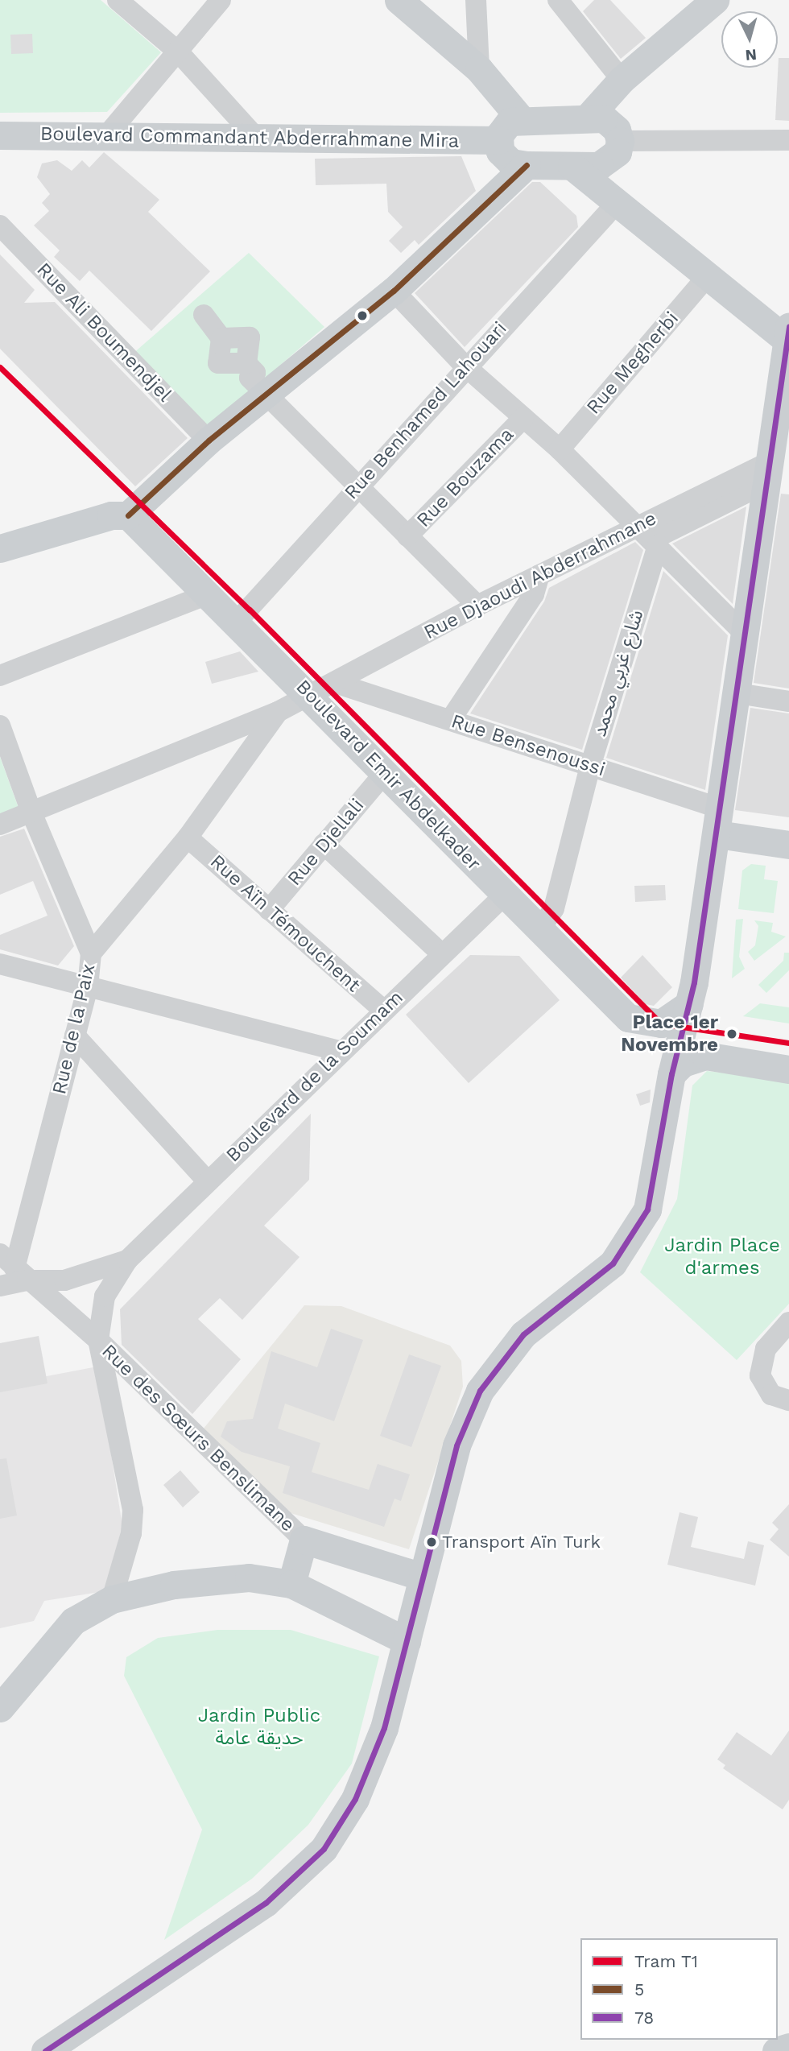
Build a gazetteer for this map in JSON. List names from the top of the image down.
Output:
{
  "streets": {
    "main road": ["Boulevard Commandant Abderrahmane Mira", "Boulevard Emir Abdelkader", "Rue des Sœurs Benslimane"],
    "street": [
      "Rue Ali Boumendjel",
      "Rue Megherbi",
      "Rue Benhamed Lahouari",
      "Rue Bouzama",
      "Rue Djaoudi Abderrahmane",
      "شارع غربي محمد",
      "Rue Bensenoussi",
      "Rue Djellali",
      "Rue Aïn Témouchent",
      "Rue de la Paix",
      "Boulevard de la Soumam"
    ]
  },
  "crossings": [
    ["Rue Benhamed Lahouari", "Boulevard Emir Abdelkader"],
    ["Rue Djaoudi Abderrahmane", "شارع غربي محمد"],
    ["Rue Djaoudi Abderrahmane", "Rue Bensenoussi"],
    ["Rue Djaoudi Abderrahmane", "Boulevard Emir Abdelkader"],
    ["شارع غربي محمد", "Rue Bensenoussi"],
    ["شارع غربي محمد", "Boulevard Emir Abdelkader"],
    ["Boulevard Emir Abdelkader", "Rue Djellali"],
    ["Boulevard Emir Abdelkader", "Boulevard de la Soumam"],
    ["Rue Djellali", "Rue Aïn Témouchent"],
    ["Rue Aïn Témouchent", "Rue de la Paix"],
    ["Rue Aïn Témouchent", "Boulevard de la Soumam"],
    ["Rue de la Paix", "Rue des Sœurs Benslimane"]
  ],
  "parks": ["Jardin Place d'armes", "Jardin Public حديقة عامة"],
  "places": ["Place 1er Novembre", "Transport Aïn Turk"],
  "lines": ["transit line 5", "transit line 78", "tram line T1"],
  "legend": ["Tram T1", "5", "78"],
  "north": "bottom"
}
